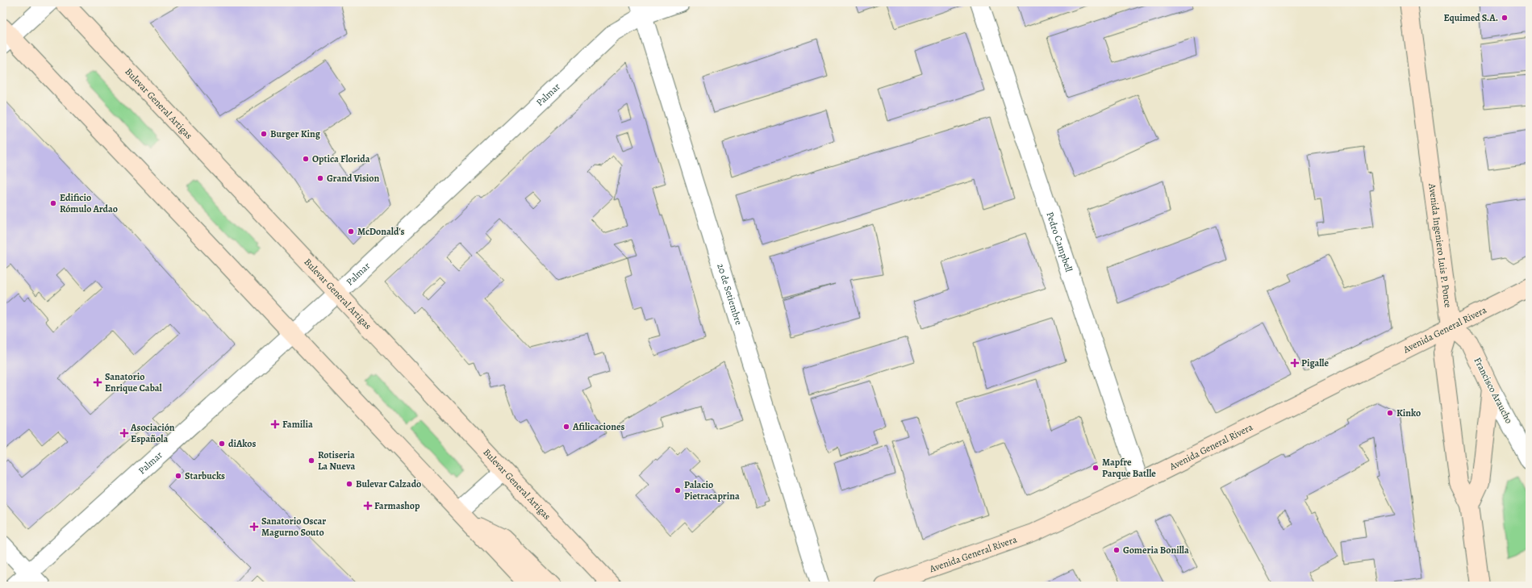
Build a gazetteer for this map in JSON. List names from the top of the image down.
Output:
{
  "streets": {
    "main road": [
      "Bulevar General Artigas",
      "Avenida Ingeniero Luis P. Ponce",
      "Avenida General Rivera",
      "Francisco Araucho"
    ],
    "street": ["Palmar", "Pedro Campbell", "20 de Setiembre"]
  },
  "crossings": [
    ["Palmar", "Bulevar General Artigas"],
    ["Palmar", "20 de Setiembre"],
    ["Pedro Campbell", "Avenida General Rivera"],
    ["Avenida Ingeniero Luis P. Ponce", "Avenida General Rivera"],
    ["Avenida Ingeniero Luis P. Ponce", "Francisco Araucho"],
    ["Avenida General Rivera", "Francisco Araucho"]
  ],
  "places": {
    "other": [
      "Equimed S.A.",
      "Burger King",
      "Optica Florida",
      "Grand Vision",
      "Edificio Rómulo Ardao",
      "McDonald's",
      "Kinko",
      "Afilicaciones",
      "diAkos",
      "Rotiseria La Nueva",
      "Mapfre Parque Batlle",
      "Starbucks",
      "Bulevar Calzado",
      "Palacio Pietracaprina",
      "Gomeria Bonilla"
    ],
    "health": [
      "Pigalle",
      "Sanatorio Enrique Cabal",
      "Familia",
      "Asociación Española",
      "Farmashop",
      "Sanatorio Oscar Magurno Souto"
    ]
  }
}
